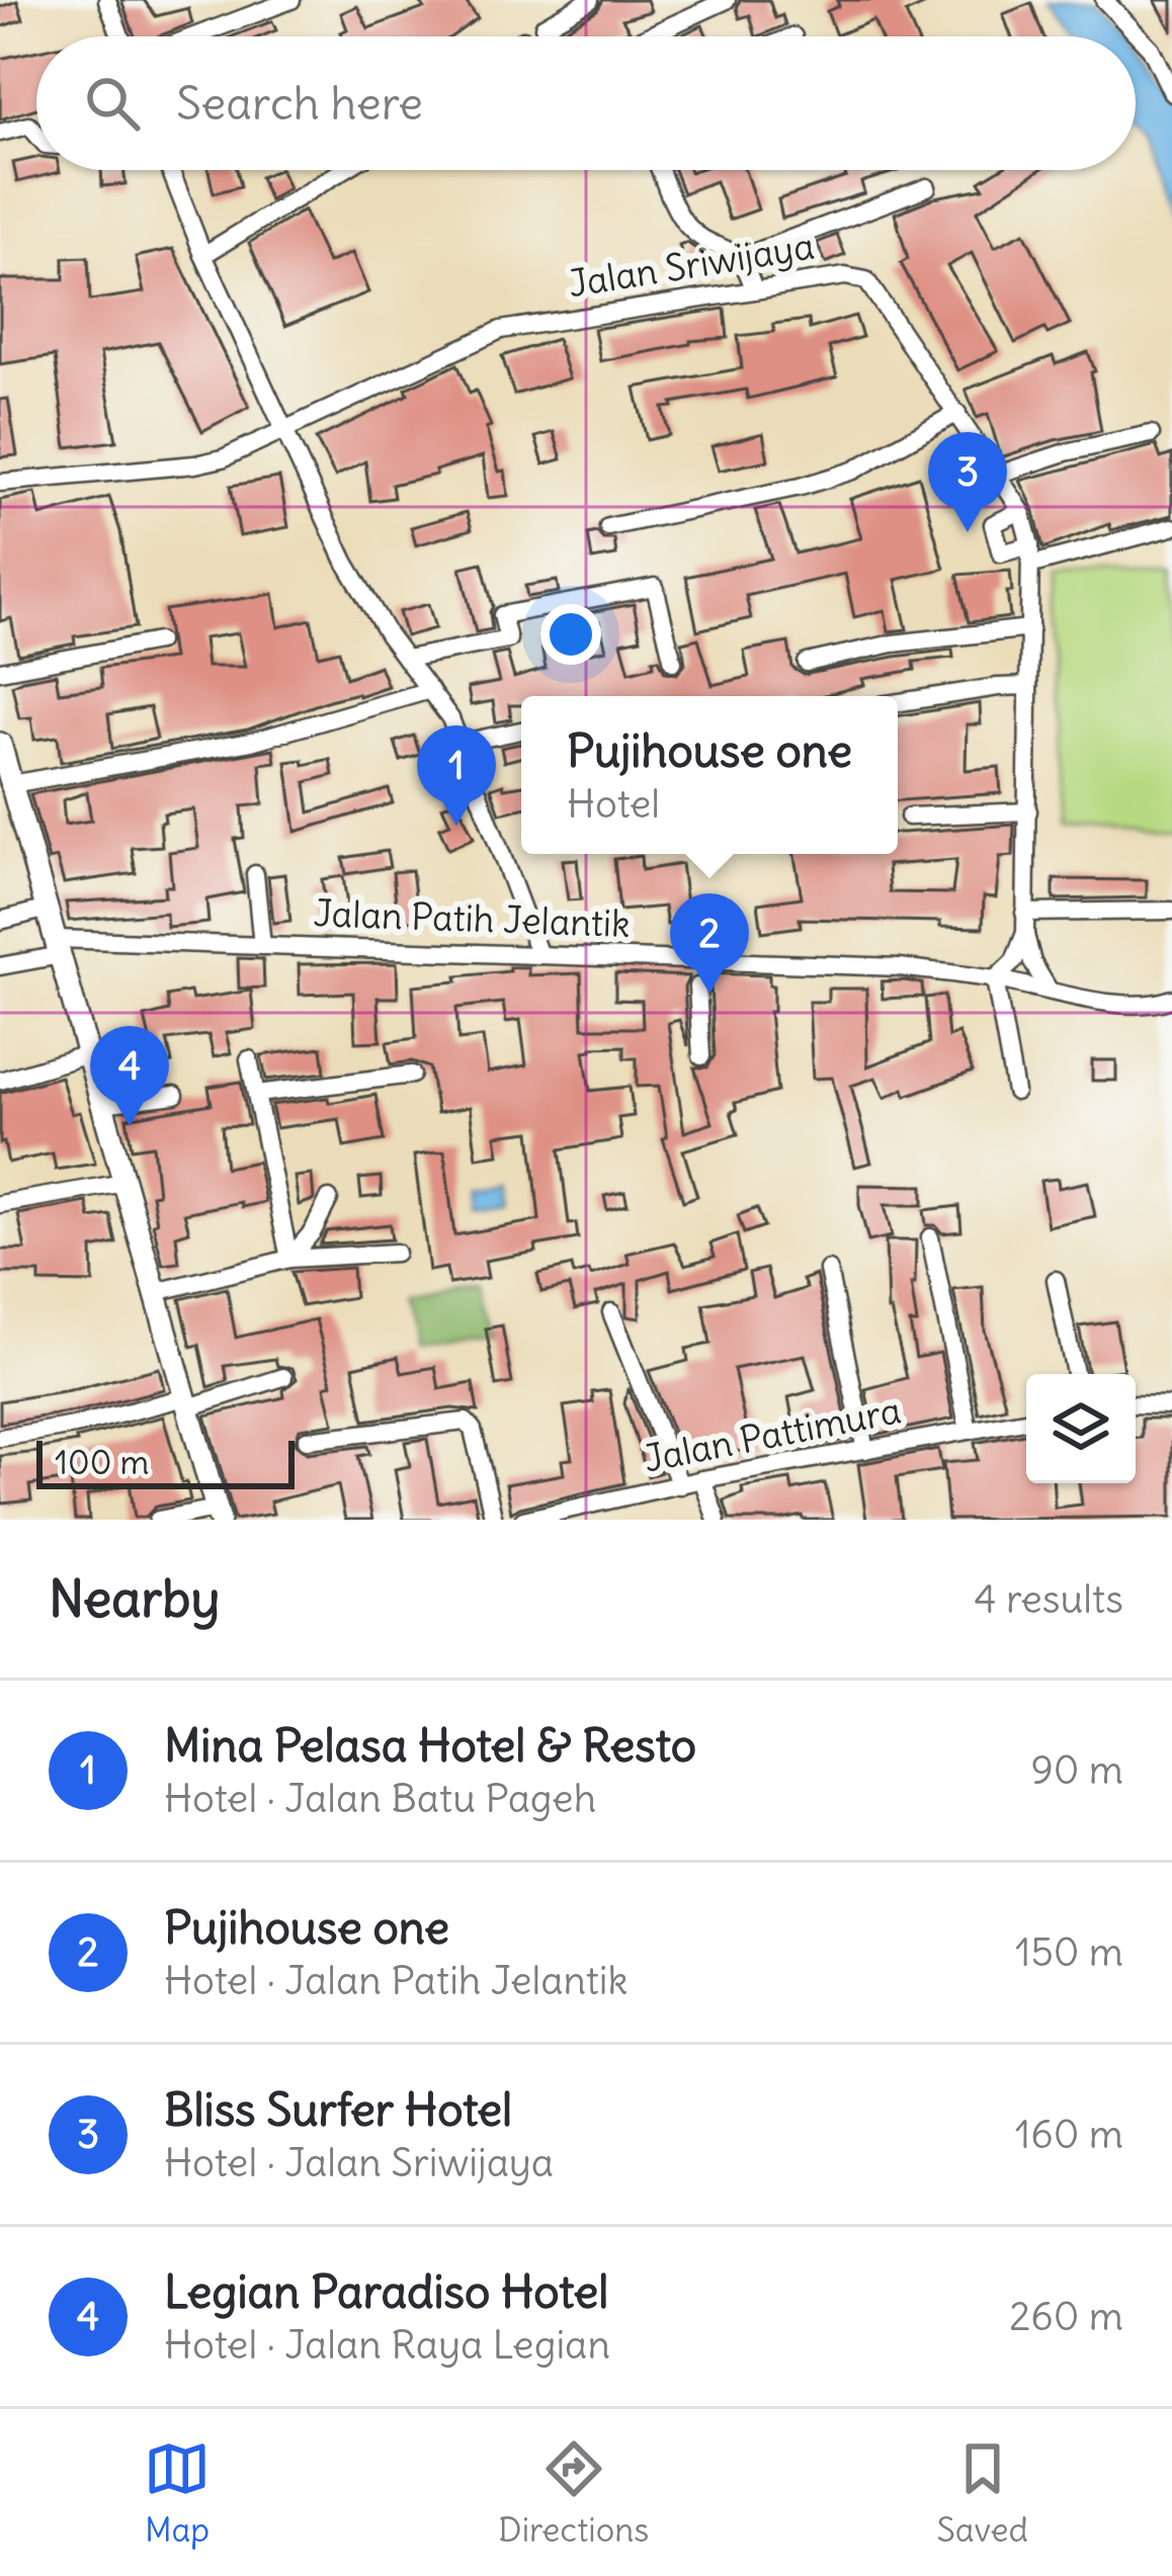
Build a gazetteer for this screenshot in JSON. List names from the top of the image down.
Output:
{
  "streets": {
    "street": ["Jalan Sriwijaya", "Jalan Patih Jelantik", "Jalan Pattimura"]
  },
  "crossings": [
    ["Jalan Sriwijaya", "Jalan Patih Jelantik"]
  ],
  "scale_bar": "100 m",
  "page": {
    "search": "Search here",
    "pins": [
      "3",
      "1",
      "2",
      "4"
    ],
    "popup": ["Pujihouse one", "Hotel"],
    "scale": "100 m",
    "heading": ["Nearby", "4 results"],
    "list": [
      {
        "mark": "1",
        "name": "Mina Pelasa Hotel & Resto",
        "note": "Hotel · Jalan Batu Pageh",
        "value": "90 m"
      },
      {
        "mark": "2",
        "name": "Pujihouse one",
        "note": "Hotel · Jalan Patih Jelantik",
        "value": "150 m"
      },
      {
        "mark": "3",
        "name": "Bliss Surfer Hotel",
        "note": "Hotel · Jalan Sriwijaya",
        "value": "160 m"
      },
      {
        "mark": "4",
        "name": "Legian Paradiso Hotel",
        "note": "Hotel · Jalan Raya Legian",
        "value": "260 m"
      }
    ],
    "nav": ["Map", "Directions", "Saved"]
  }
}
